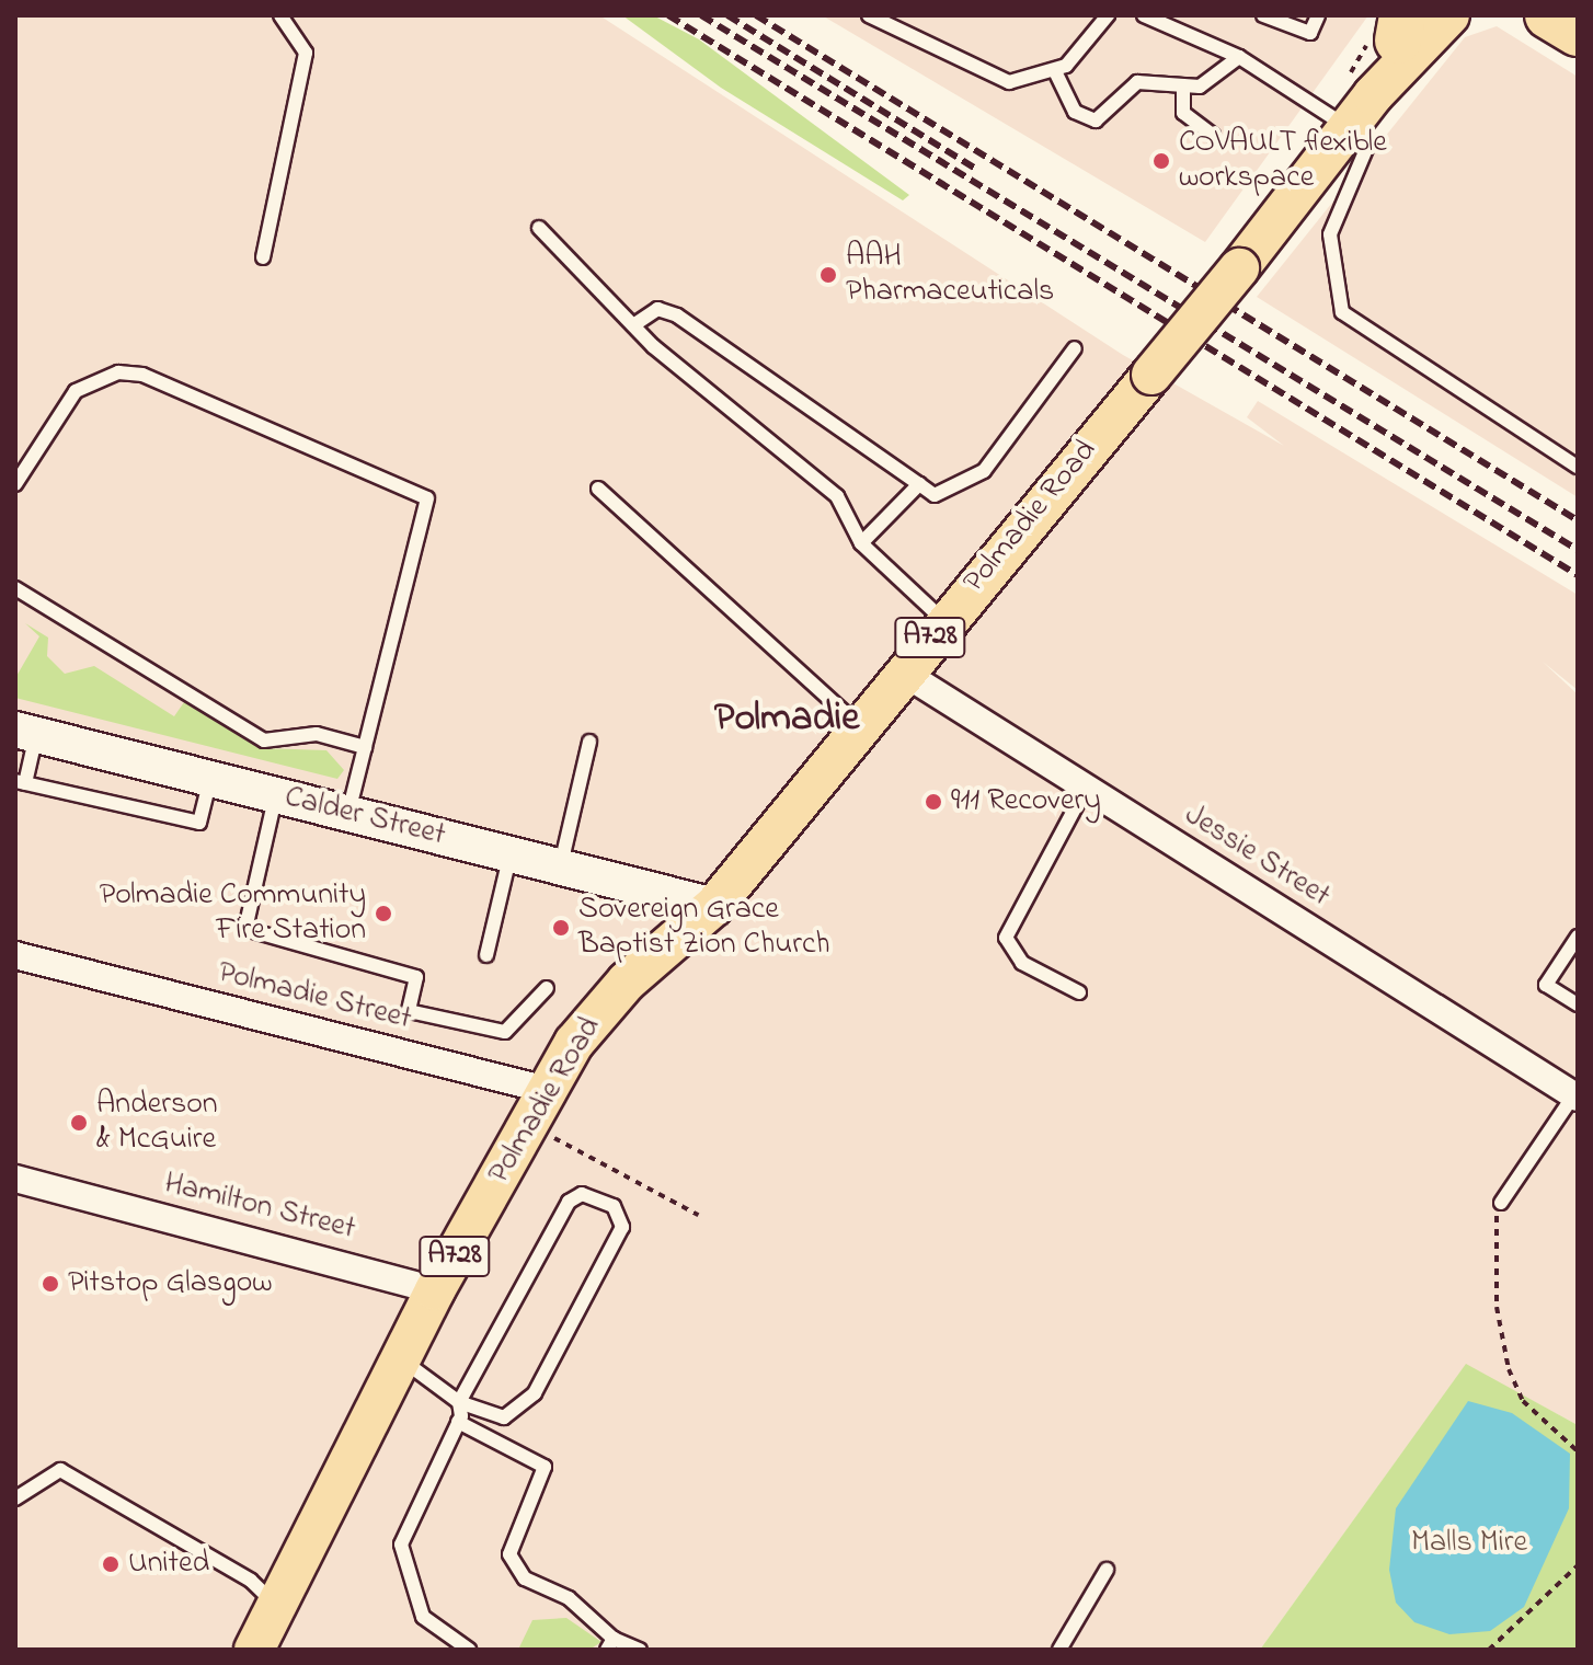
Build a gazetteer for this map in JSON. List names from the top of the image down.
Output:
{
  "streets": {
    "main road": ["Polmadie Road", "A728", "Calder Street"],
    "street": ["Jessie Street", "Polmadie Street", "Hamilton Street"]
  },
  "crossings": [
    ["Polmadie Road", "Calder Street"],
    ["Polmadie Road", "Jessie Street"],
    ["Polmadie Road", "Polmadie Street"],
    ["Polmadie Road", "Hamilton Street"]
  ],
  "districts": ["Polmadie"],
  "parks": ["Malls Mire"],
  "places": [
    "COVAULT flexible workspace",
    "AAH Pharmaceuticals",
    "911 Recovery",
    "Polmadie Community Fire Station",
    "Sovereign Grace Baptist Zion Church",
    "Anderson & McGuire",
    "Pitstop Glasgow",
    "United"
  ]
}
